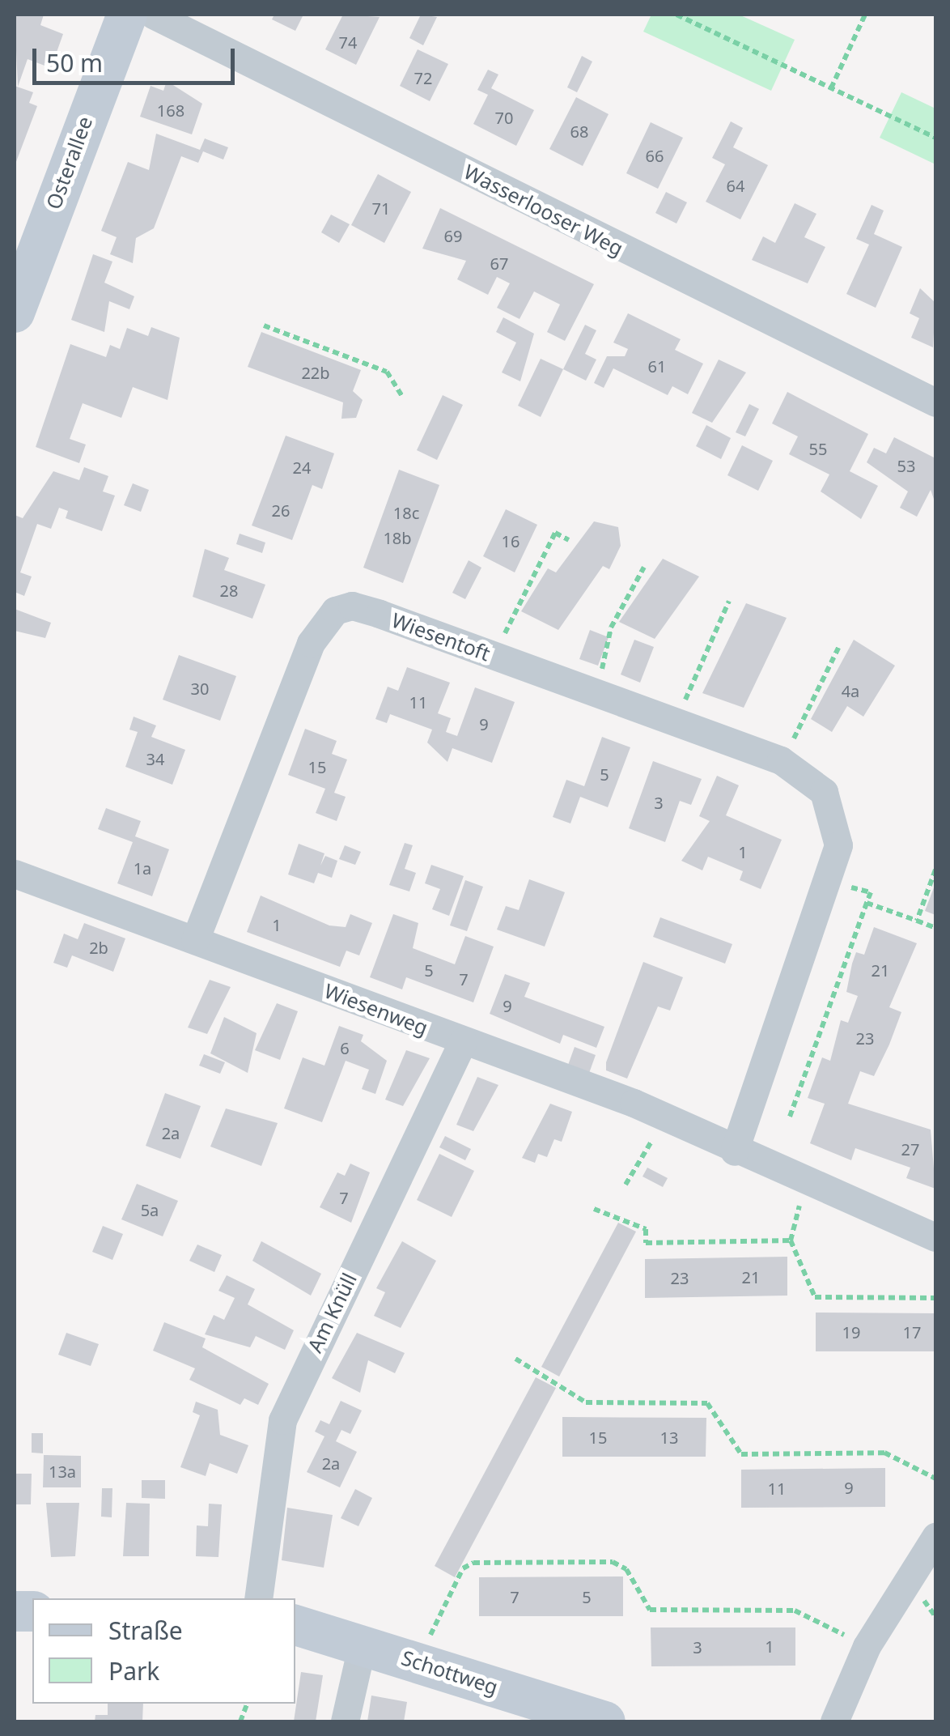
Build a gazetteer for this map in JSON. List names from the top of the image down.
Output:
{
  "streets": {
    "street": [
      "Osterallee",
      "Wasserlooser Weg",
      "Wiesentoft",
      "Wiesenweg",
      "Am Knüll",
      "Schottweg"
    ]
  },
  "crossings": [
    ["Wiesentoft", "Wiesenweg"],
    ["Wiesenweg", "Am Knüll"]
  ],
  "house_numbers": [
    "74",
    "72",
    "168",
    "70",
    "68",
    "66",
    "64",
    "71",
    "69",
    "67",
    "61",
    "22b",
    "55",
    "53",
    "24",
    "26",
    "18c",
    "18b",
    "16",
    "28",
    "30",
    "4a",
    "11",
    "9",
    "34",
    "15",
    "5",
    "3",
    "1",
    "1a",
    "1",
    "2b",
    "5",
    "21",
    "7",
    "9",
    "23",
    "6",
    "2a",
    "27",
    "7",
    "5a",
    "21",
    "23",
    "19",
    "17",
    "15",
    "13",
    "2a",
    "13a",
    "9",
    "11",
    "7",
    "5",
    "1",
    "3"
  ],
  "legend": ["Straße", "Park"],
  "scale_bar": "50 m"
}
